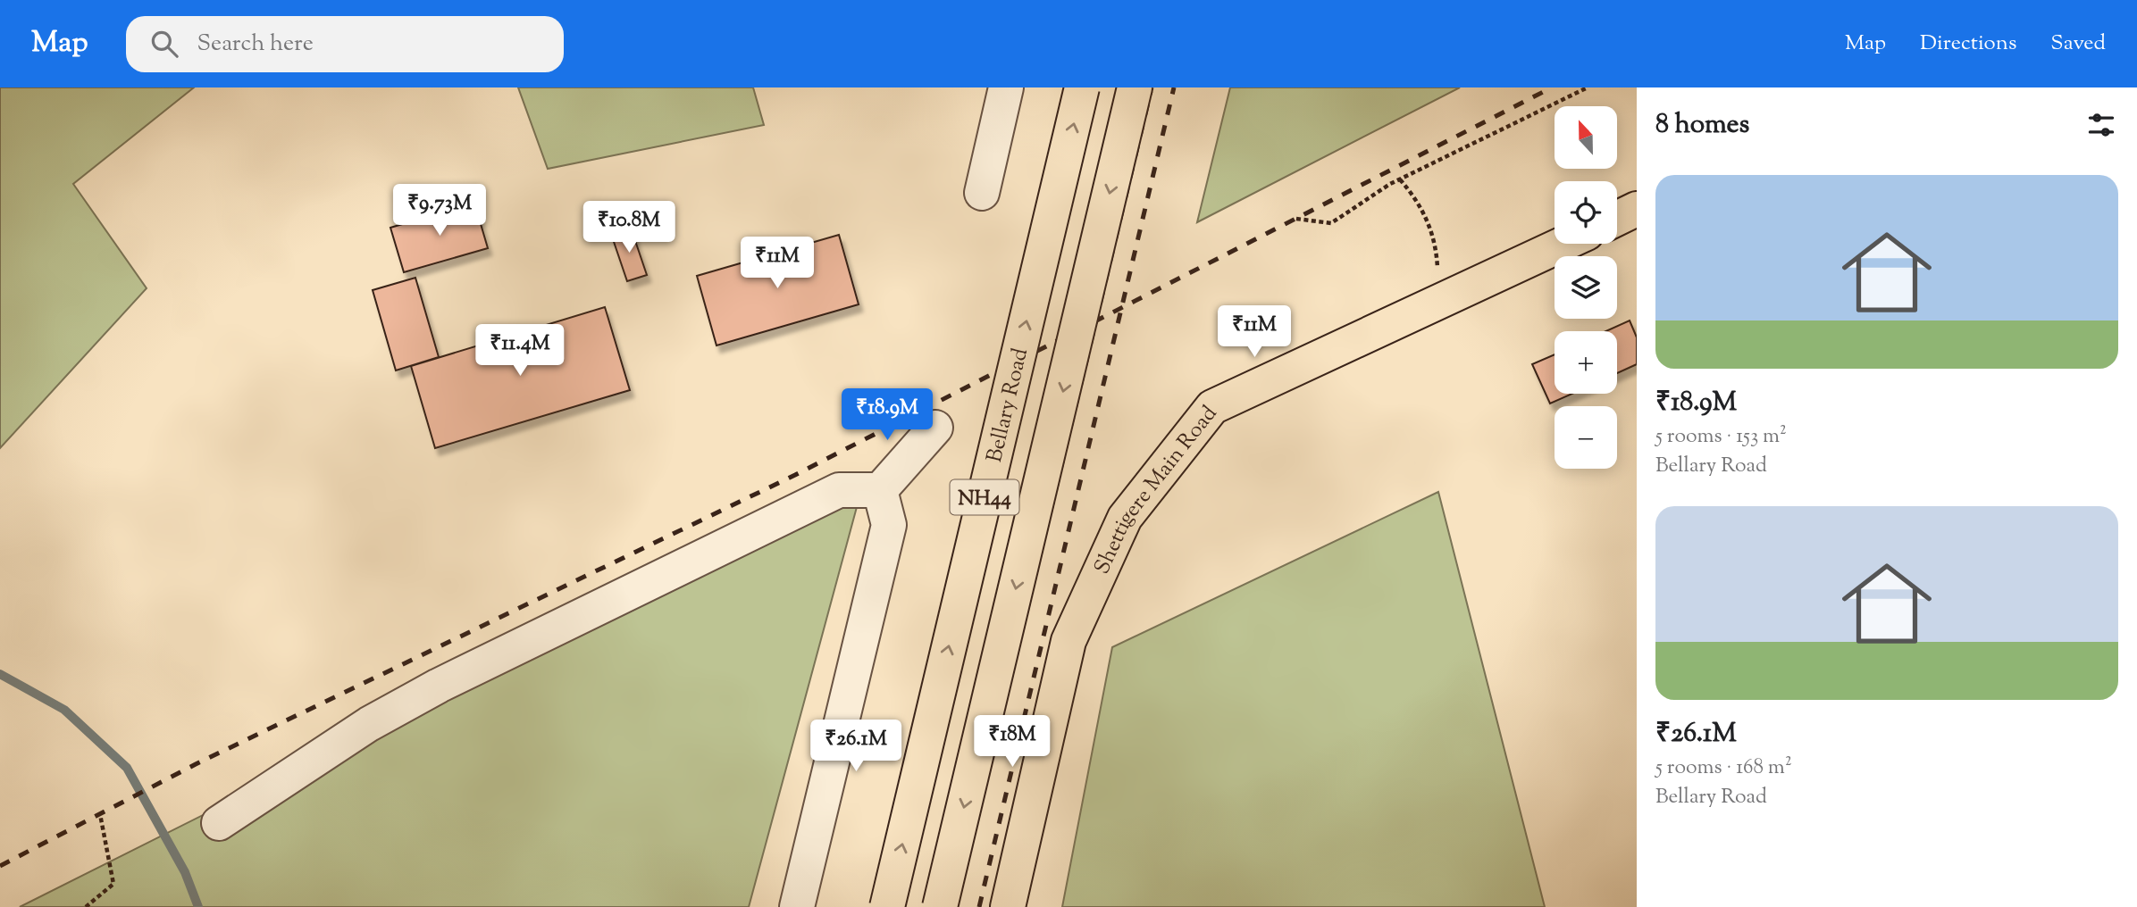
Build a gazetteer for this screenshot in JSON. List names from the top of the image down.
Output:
{
  "streets": {
    "main road": ["Bellary Road", "Shettigere Main Road", "NH44"]
  },
  "north": "top",
  "page": {
    "header": "Map",
    "search": "Search here",
    "nav": ["Map", "Directions", "Saved"],
    "heading": "8 homes",
    "map_buttons": ["+", "−"],
    "list": [
      {
        "name": "₹18.9M",
        "note": "5 rooms · 153 m² · Bellary Road"
      },
      {
        "name": "₹26.1M",
        "note": "5 rooms · 168 m² · Bellary Road"
      }
    ],
    "price": [
      "₹9.73M",
      "₹10.8M",
      "₹11M",
      "₹11M",
      "₹11.4M",
      "₹18.9M",
      "₹18M",
      "₹26.1M"
    ]
  }
}
